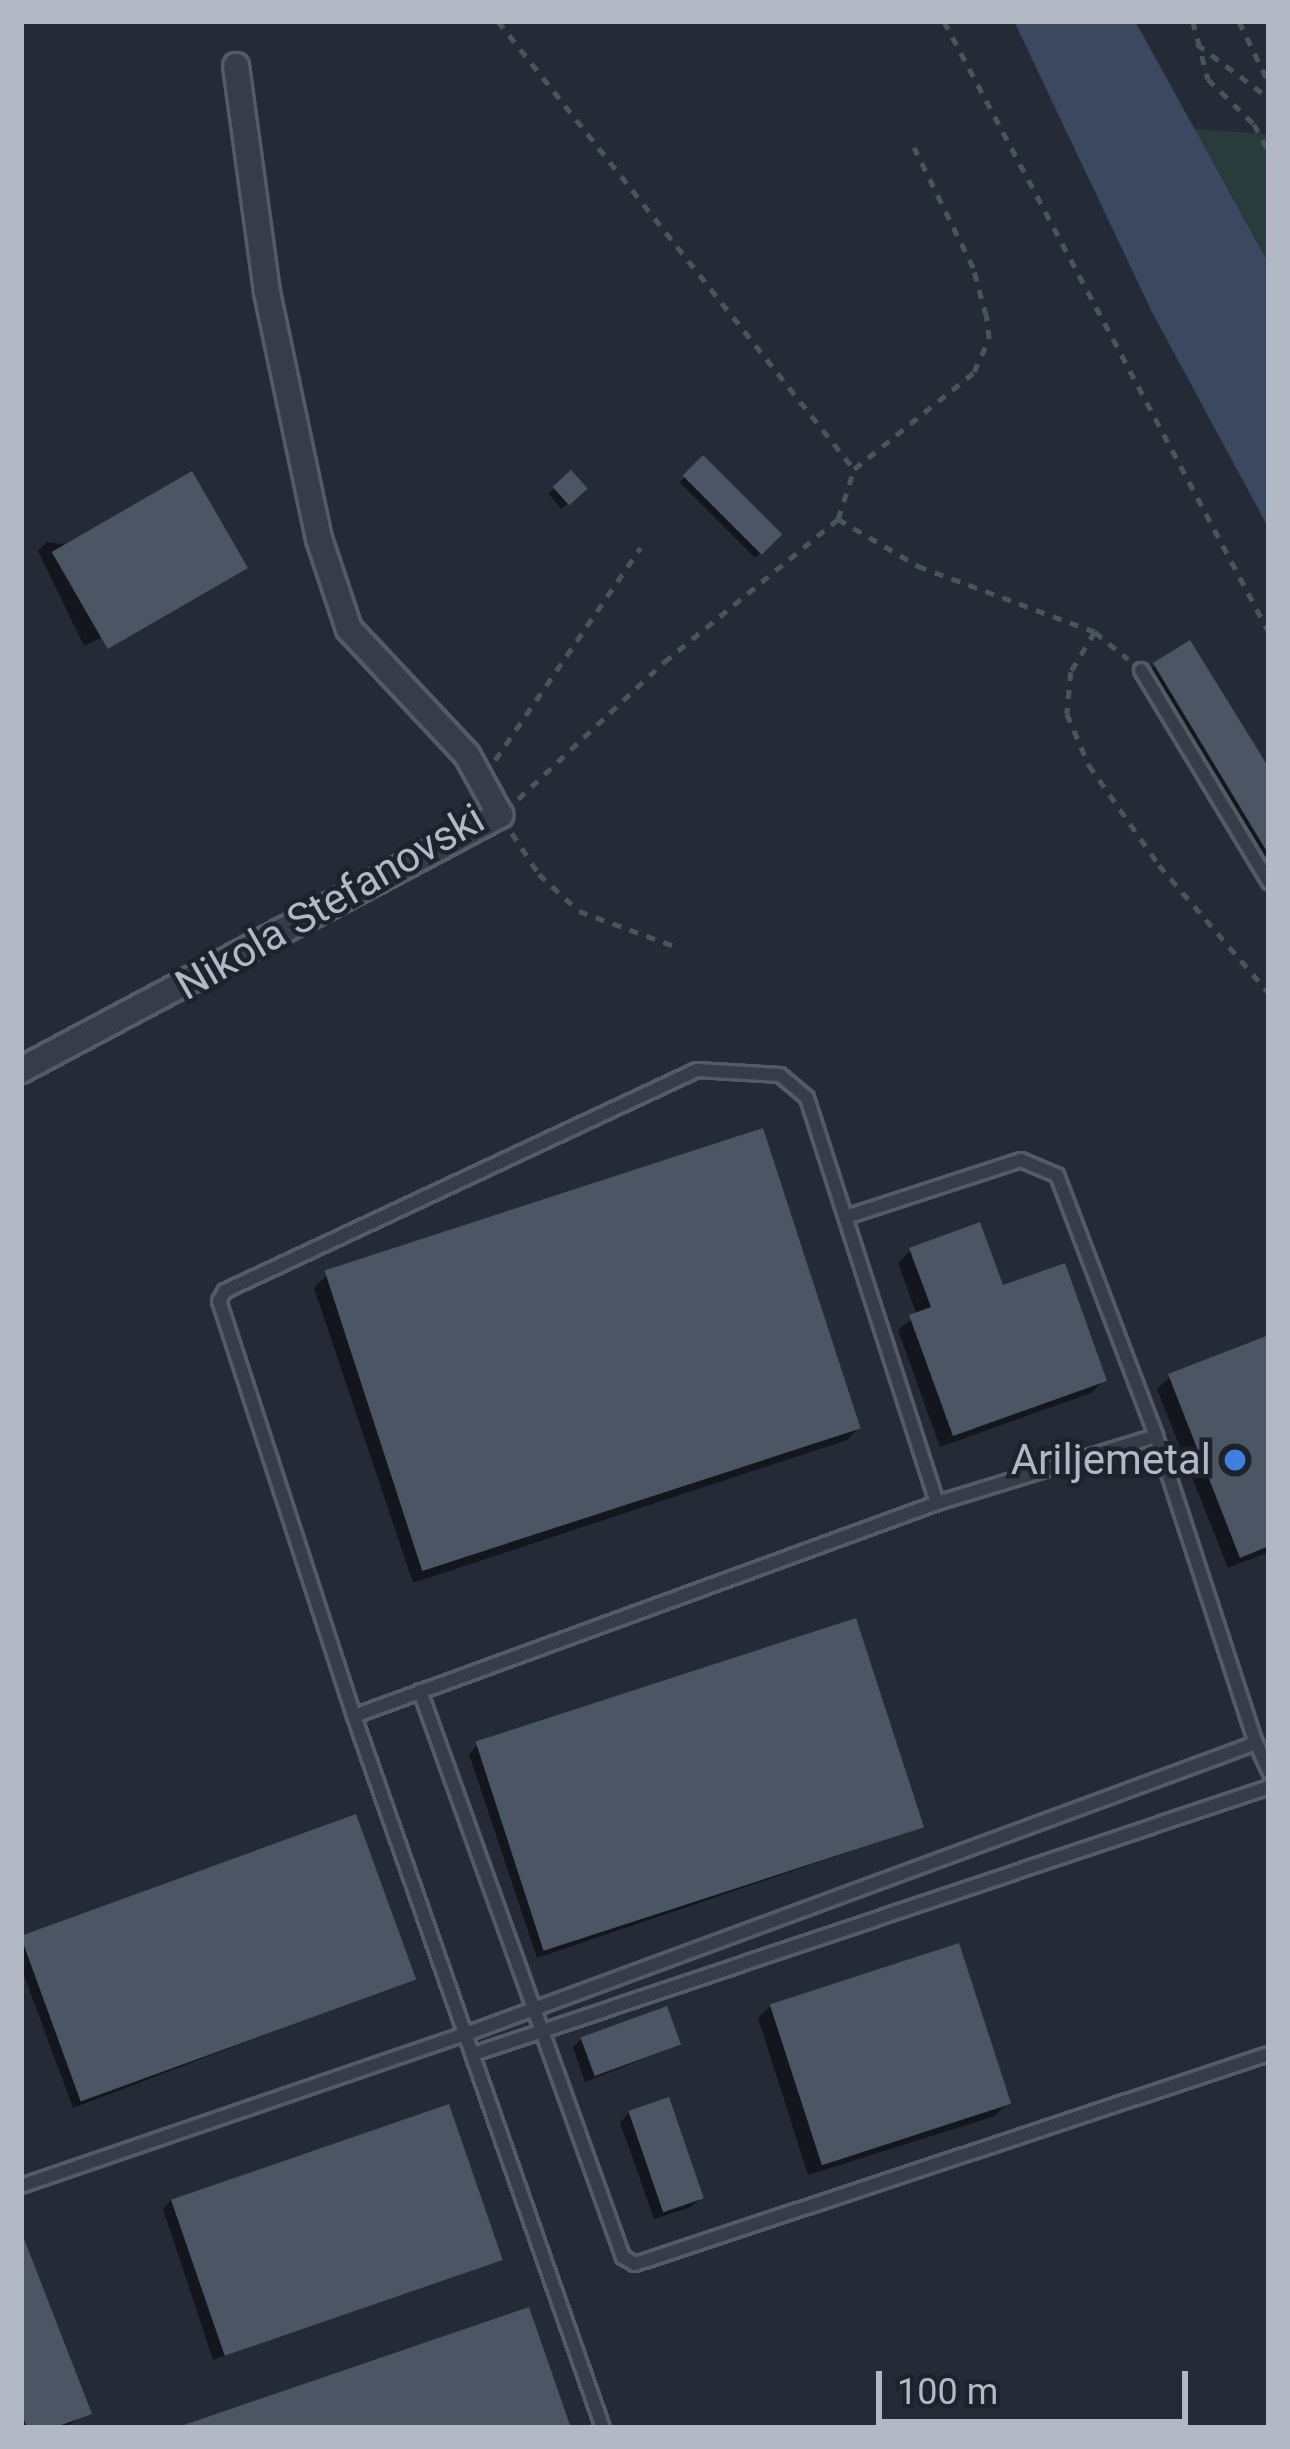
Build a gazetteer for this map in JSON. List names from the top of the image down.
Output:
{
  "streets": {
    "street": ["Nikola Stefanovski"]
  },
  "places": ["Ariljemetal"],
  "scale_bar": "100 m"
}
